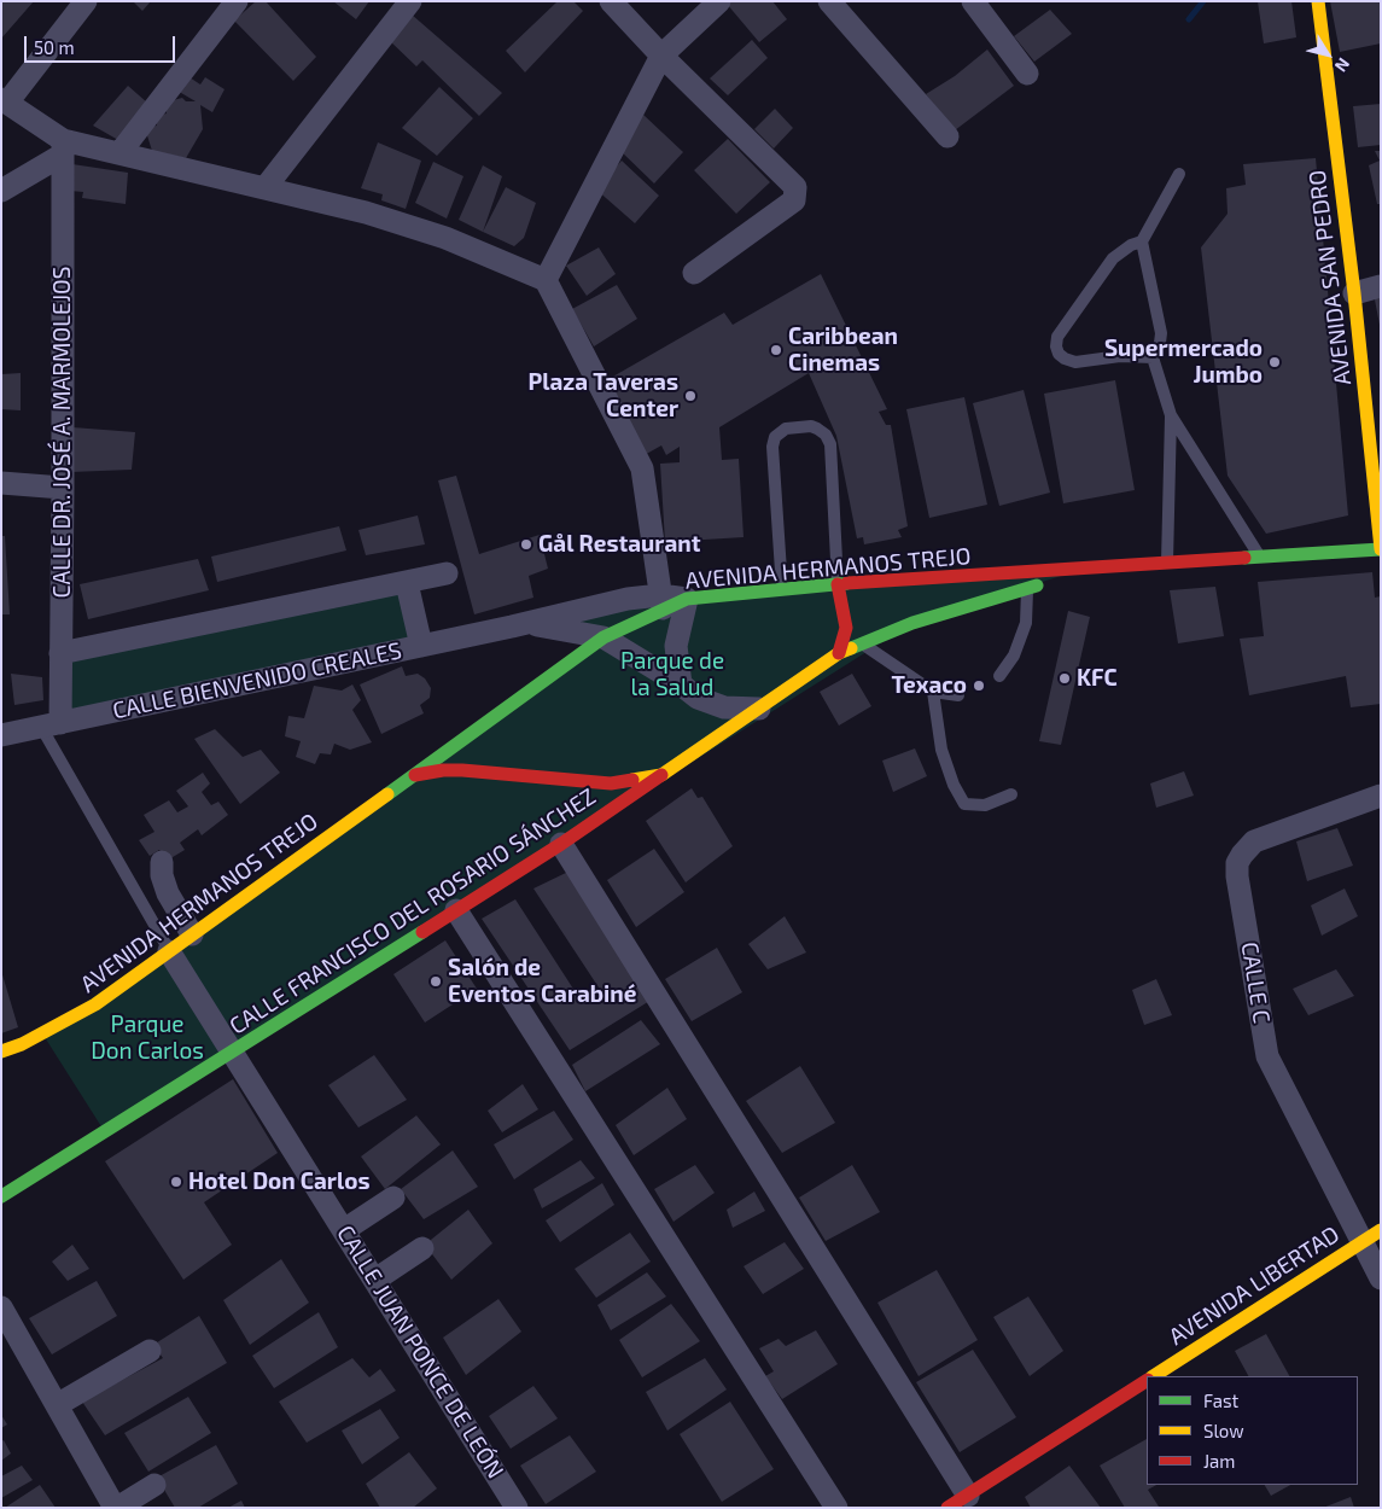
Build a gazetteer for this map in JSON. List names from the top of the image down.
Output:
{
  "streets": {
    "main road": [
      "AVENIDA SAN PEDRO",
      "AVENIDA HERMANOS TREJO",
      "CALLE FRANCISCO DEL ROSARIO SÁNCHEZ",
      "AVENIDA LIBERTAD"
    ],
    "street": [
      "CALLE DR. JOSÉ A. MARMOLEJOS",
      "CALLE BIENVENIDO CREALES",
      "CALLE C",
      "CALLE JUAN PONCE DE LEÓN"
    ]
  },
  "crossings": [
    ["AVENIDA SAN PEDRO", "AVENIDA HERMANOS TREJO"],
    ["CALLE DR. JOSÉ A. MARMOLEJOS", "CALLE BIENVENIDO CREALES"],
    ["AVENIDA HERMANOS TREJO", "CALLE BIENVENIDO CREALES"],
    ["AVENIDA HERMANOS TREJO", "CALLE FRANCISCO DEL ROSARIO SÁNCHEZ"],
    ["AVENIDA HERMANOS TREJO", "CALLE JUAN PONCE DE LEÓN"],
    ["CALLE FRANCISCO DEL ROSARIO SÁNCHEZ", "CALLE JUAN PONCE DE LEÓN"],
    ["CALLE C", "AVENIDA LIBERTAD"]
  ],
  "parks": ["Parque de la Salud", "Parque Don Carlos"],
  "places": [
    "Caribbean Cinemas",
    "Supermercado Jumbo",
    "Plaza Taveras Center",
    "Gål Restaurant",
    "KFC",
    "Texaco",
    "Salón de Eventos Carabiné",
    "Hotel Don Carlos"
  ],
  "legend": ["Fast", "Slow", "Jam"],
  "scale_bar": "50 m",
  "north": "bottom right"
}
